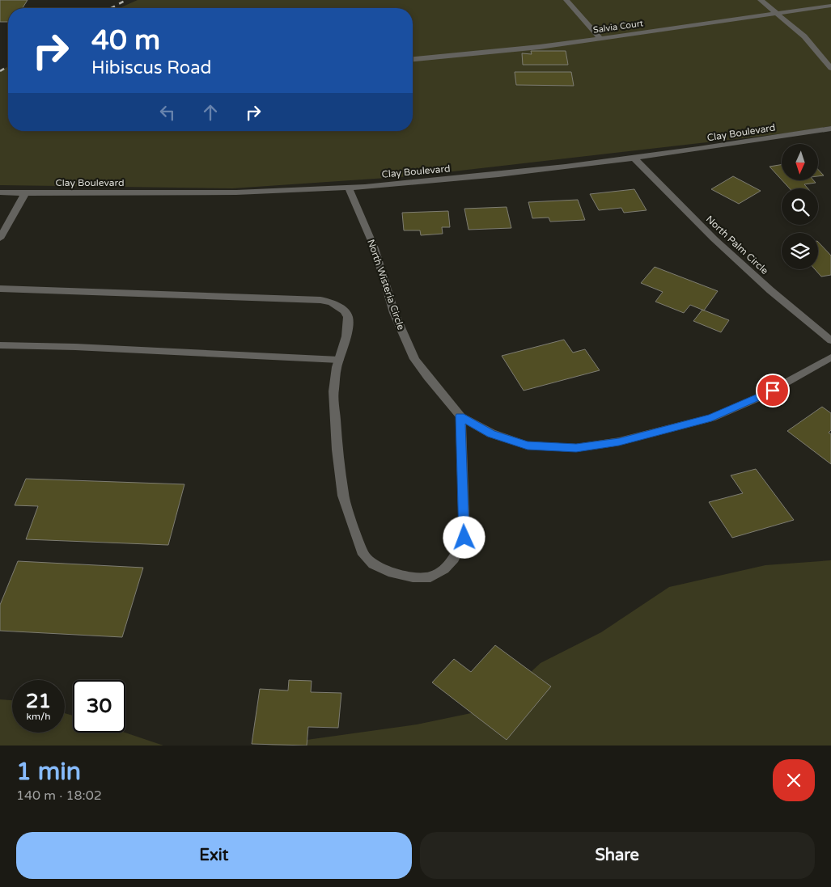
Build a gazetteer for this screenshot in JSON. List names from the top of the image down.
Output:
{
  "streets": {
    "street": [
      "Salvia Court",
      "Clay Boulevard",
      "North Palm Circle",
      "North Wisteria Circle"
    ]
  },
  "crossings": [
    ["Clay Boulevard", "North Palm Circle"],
    ["Clay Boulevard", "North Wisteria Circle"]
  ],
  "north": "bottom",
  "page": {
    "turn": ["40 m", "Hibiscus Road"],
    "speed": "21 km/h",
    "limit": "30",
    "heading": ["1 min", "140 m · 18:02"],
    "buttons": ["Exit", "Share"]
  }
}
